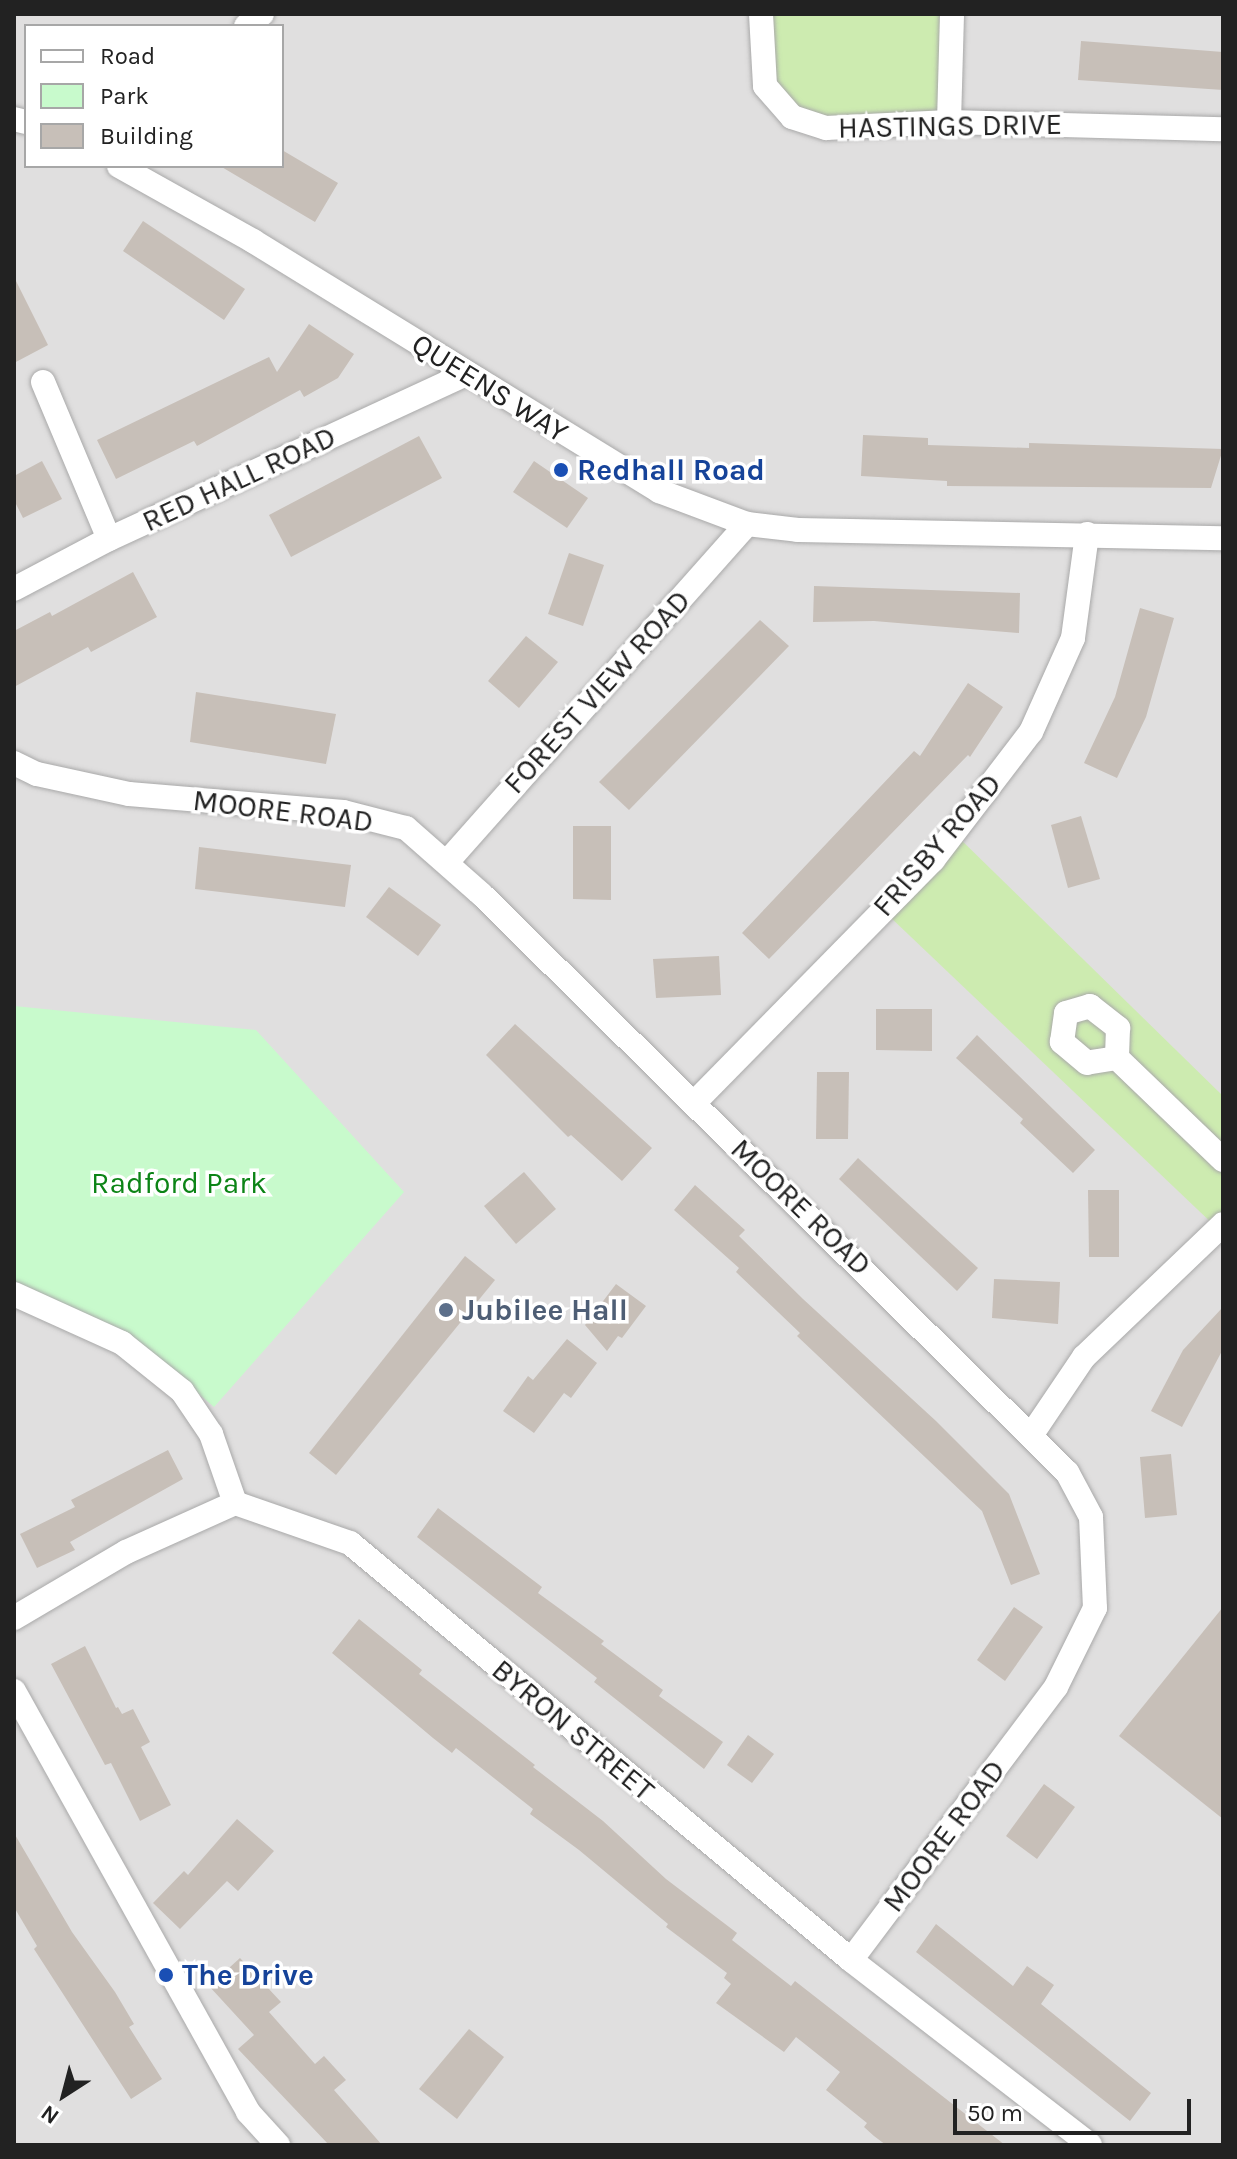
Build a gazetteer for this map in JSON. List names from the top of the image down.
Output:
{
  "streets": {
    "street": [
      "HASTINGS DRIVE",
      "QUEENS WAY",
      "RED HALL ROAD",
      "FOREST VIEW ROAD",
      "MOORE ROAD",
      "FRISBY ROAD",
      "BYRON STREET"
    ]
  },
  "crossings": [
    ["QUEENS WAY", "RED HALL ROAD"],
    ["QUEENS WAY", "FOREST VIEW ROAD"],
    ["QUEENS WAY", "FRISBY ROAD"],
    ["FOREST VIEW ROAD", "MOORE ROAD"],
    ["MOORE ROAD", "FRISBY ROAD"],
    ["MOORE ROAD", "BYRON STREET"]
  ],
  "parks": ["Radford Park"],
  "places": ["Redhall Road", "Jubilee Hall", "The Drive"],
  "legend": ["Road", "Park", "Building"],
  "scale_bar": "50 m",
  "north": "bottom left"
}
